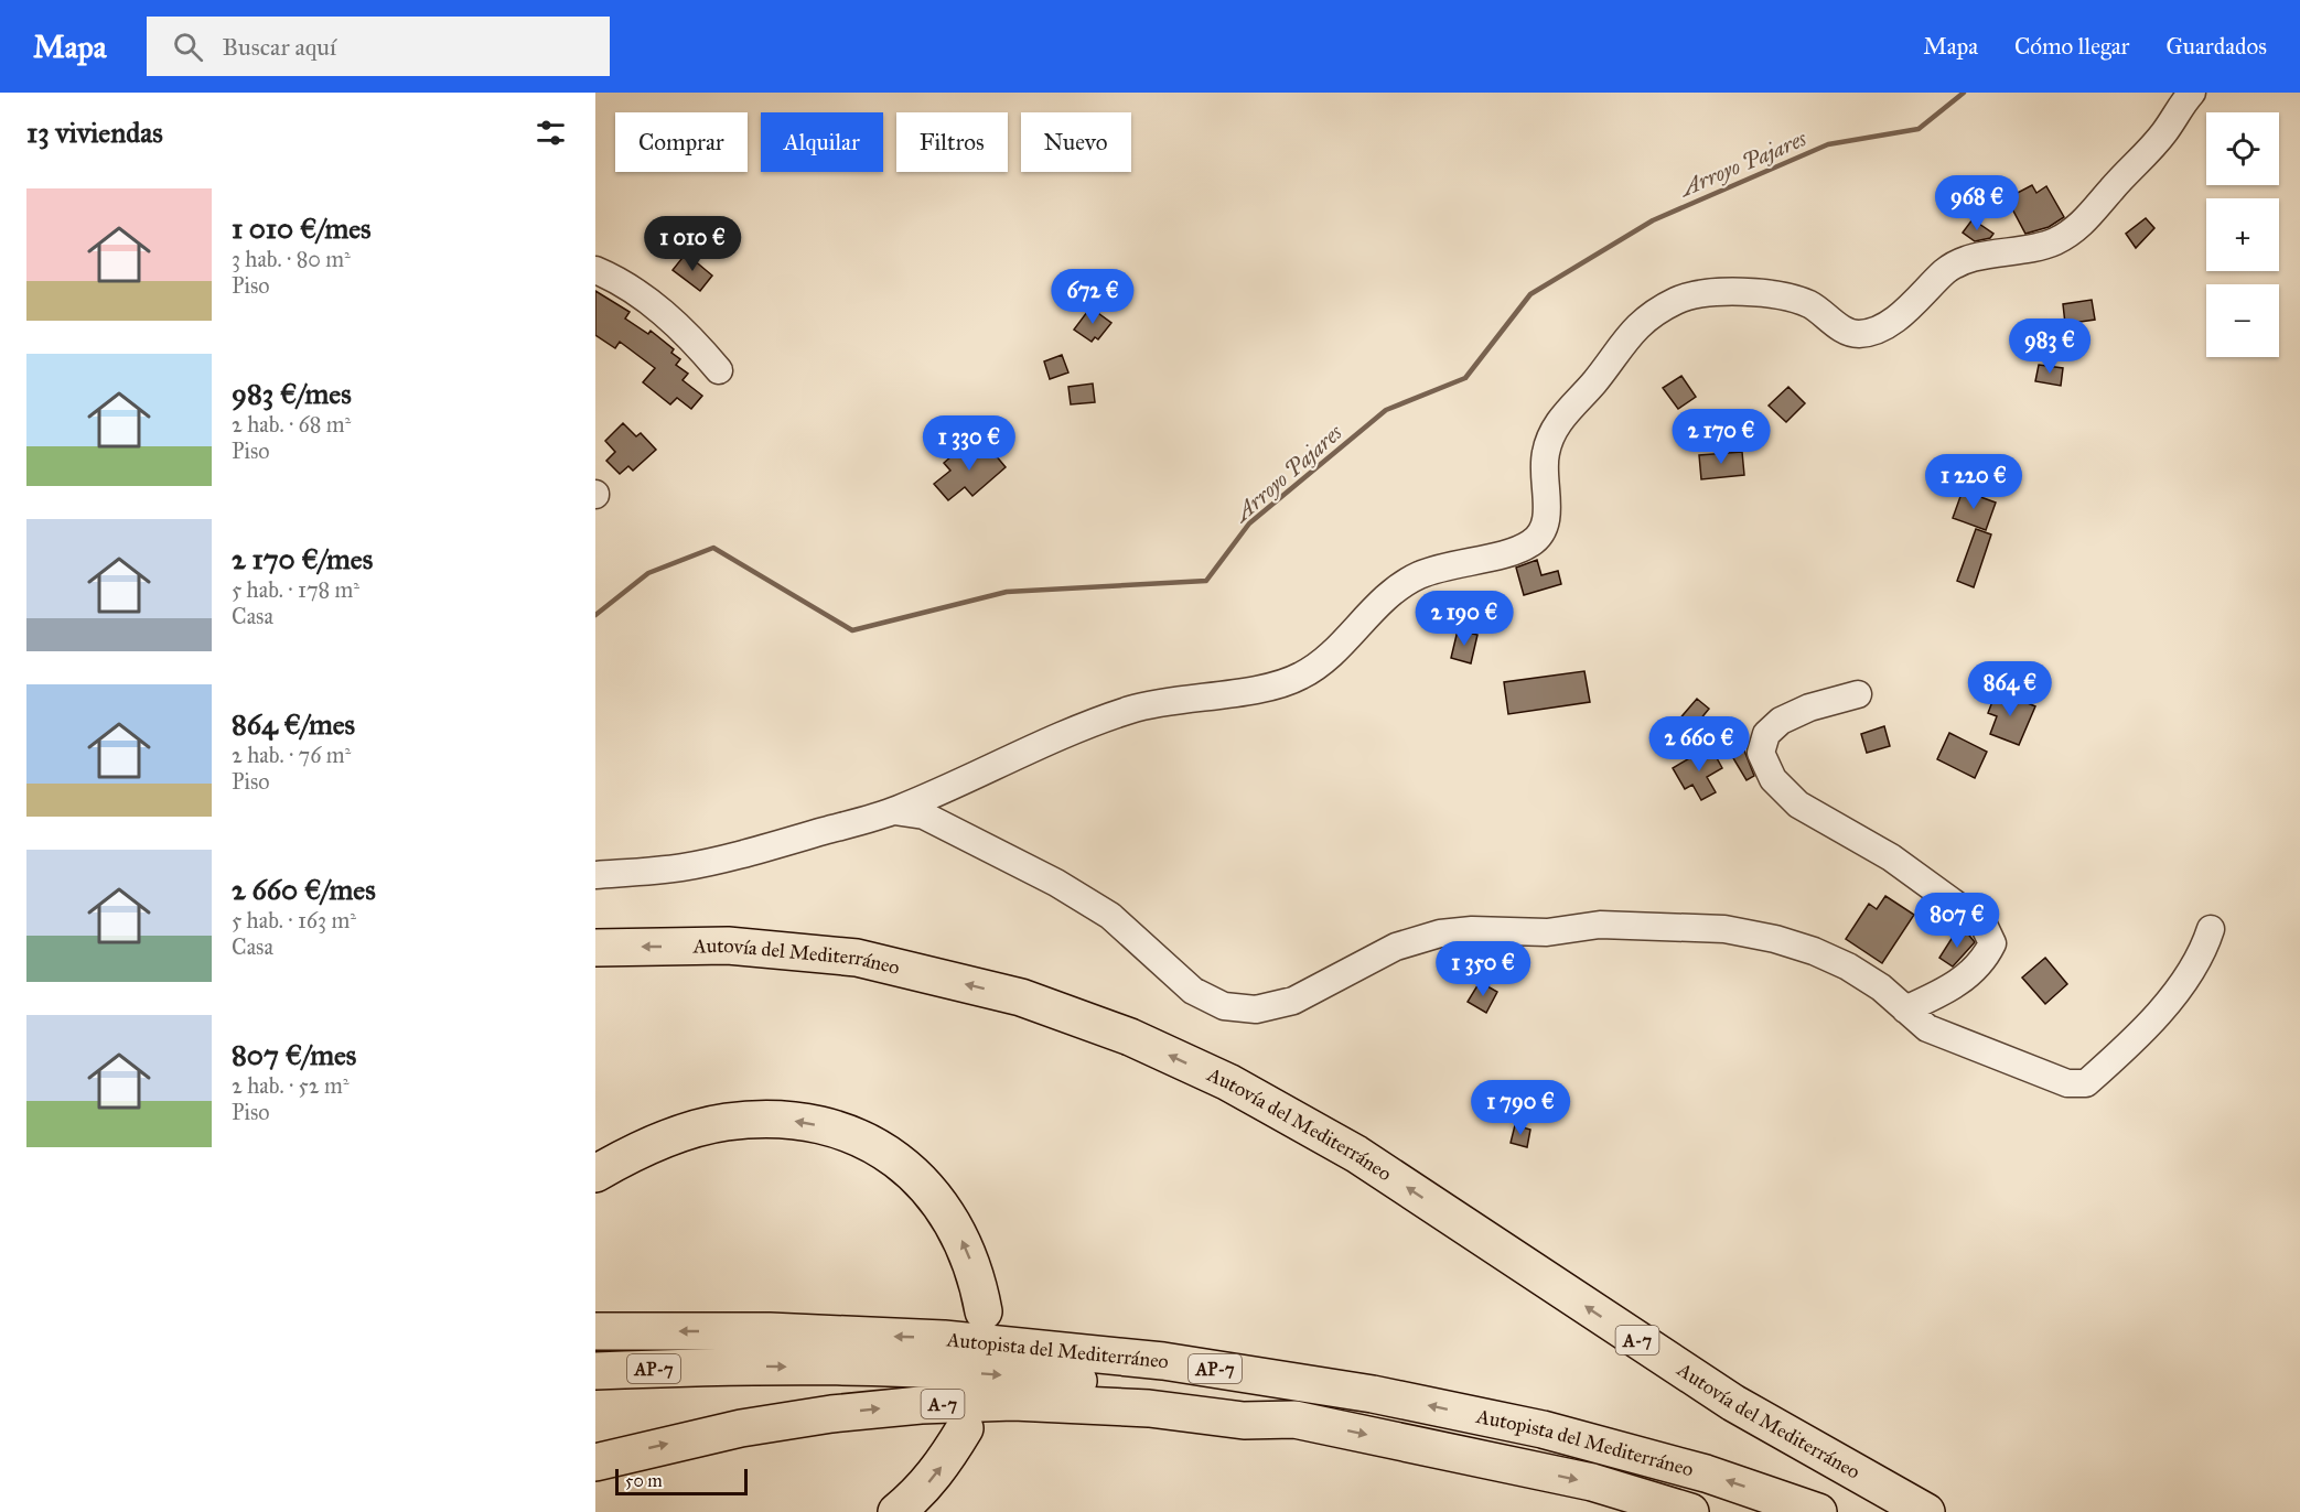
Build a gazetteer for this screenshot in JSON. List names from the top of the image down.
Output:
{
  "streets": {
    "highway": [
      "Autovía del Mediterráneo",
      "A-7",
      "Autopista del Mediterráneo",
      "AP-7"
    ]
  },
  "crossings": [
    ["A-7", "Autopista del Mediterráneo"]
  ],
  "one_way": ["Autovía del Mediterráneo"],
  "water": ["Arroyo Pajares"],
  "scale_bar": "50 m",
  "page": {
    "header": "Mapa",
    "search": "Buscar aquí",
    "nav": ["Mapa", "Cómo llegar", "Guardados"],
    "heading": "13 viviendas",
    "map_buttons": ["+", "−"],
    "chip": [
      "Comprar",
      "Alquilar",
      "Filtros",
      "Nuevo"
    ],
    "list": [
      {
        "name": "1 010 €/mes",
        "note": "3 hab. · 80 m² · Piso"
      },
      {
        "name": "983 €/mes",
        "note": "2 hab. · 68 m² · Piso"
      },
      {
        "name": "2 170 €/mes",
        "note": "5 hab. · 178 m² · Casa"
      },
      {
        "name": "864 €/mes",
        "note": "2 hab. · 76 m² · Piso"
      },
      {
        "name": "2 660 €/mes",
        "note": "5 hab. · 163 m² · Casa"
      },
      {
        "name": "807 €/mes",
        "note": "2 hab. · 52 m² · Piso"
      }
    ],
    "price": [
      "968 €",
      "1 010 €",
      "672 €",
      "983 €",
      "2 170 €",
      "1 330 €",
      "1 220 €",
      "2 190 €",
      "864 €",
      "2 660 €",
      "807 €",
      "1 350 €",
      "1 790 €"
    ],
    "scale": "50 m"
  }
}
